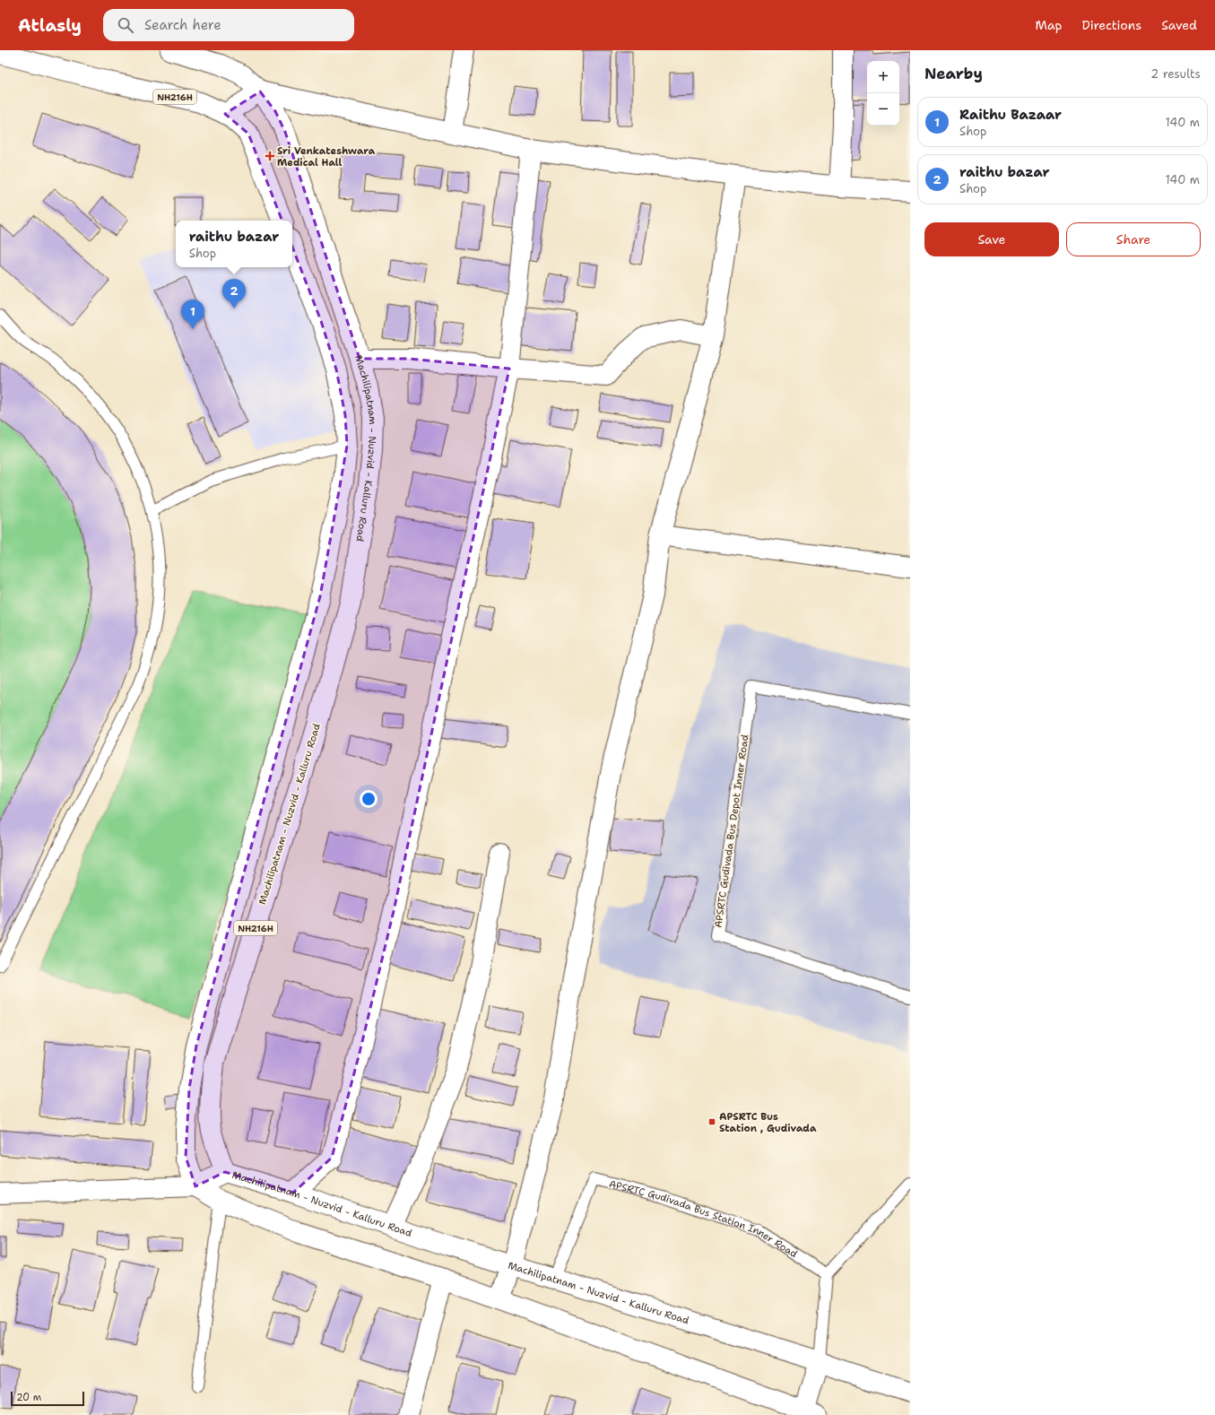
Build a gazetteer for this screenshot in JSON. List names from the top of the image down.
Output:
{
  "streets": {
    "main road": ["NH216H", "Machilipatnam - Nuzvid - Kalluru Road"],
    "lane": ["APSRTC Gudivada Bus Depot Inner Road", "APSRTC Gudivada Bus Station Inner Road"]
  },
  "crossings": [
    ["Machilipatnam - Nuzvid - Kalluru Road", "APSRTC Gudivada Bus Station Inner Road"]
  ],
  "places": {
    "health": ["Sri Venkateshwara Medical Hall"],
    "transit": ["APSRTC Bus Station , Gudivada"]
  },
  "scale_bar": "20 m",
  "page": {
    "header": "Atlasly",
    "search": "Search here",
    "nav": ["Map", "Directions", "Saved"],
    "heading": ["Nearby", "2 results"],
    "map_buttons": ["+", "−"],
    "list": [
      {
        "mark": "1",
        "name": "Raithu Bazaar",
        "note": "Shop",
        "value": "140 m"
      },
      {
        "mark": "2",
        "name": "raithu bazar",
        "note": "Shop",
        "value": "140 m"
      }
    ],
    "buttons": ["Save", "Share"],
    "popup": ["raithu bazar", "Shop"],
    "pins": ["2", "1"],
    "scale": "20 m"
  }
}
